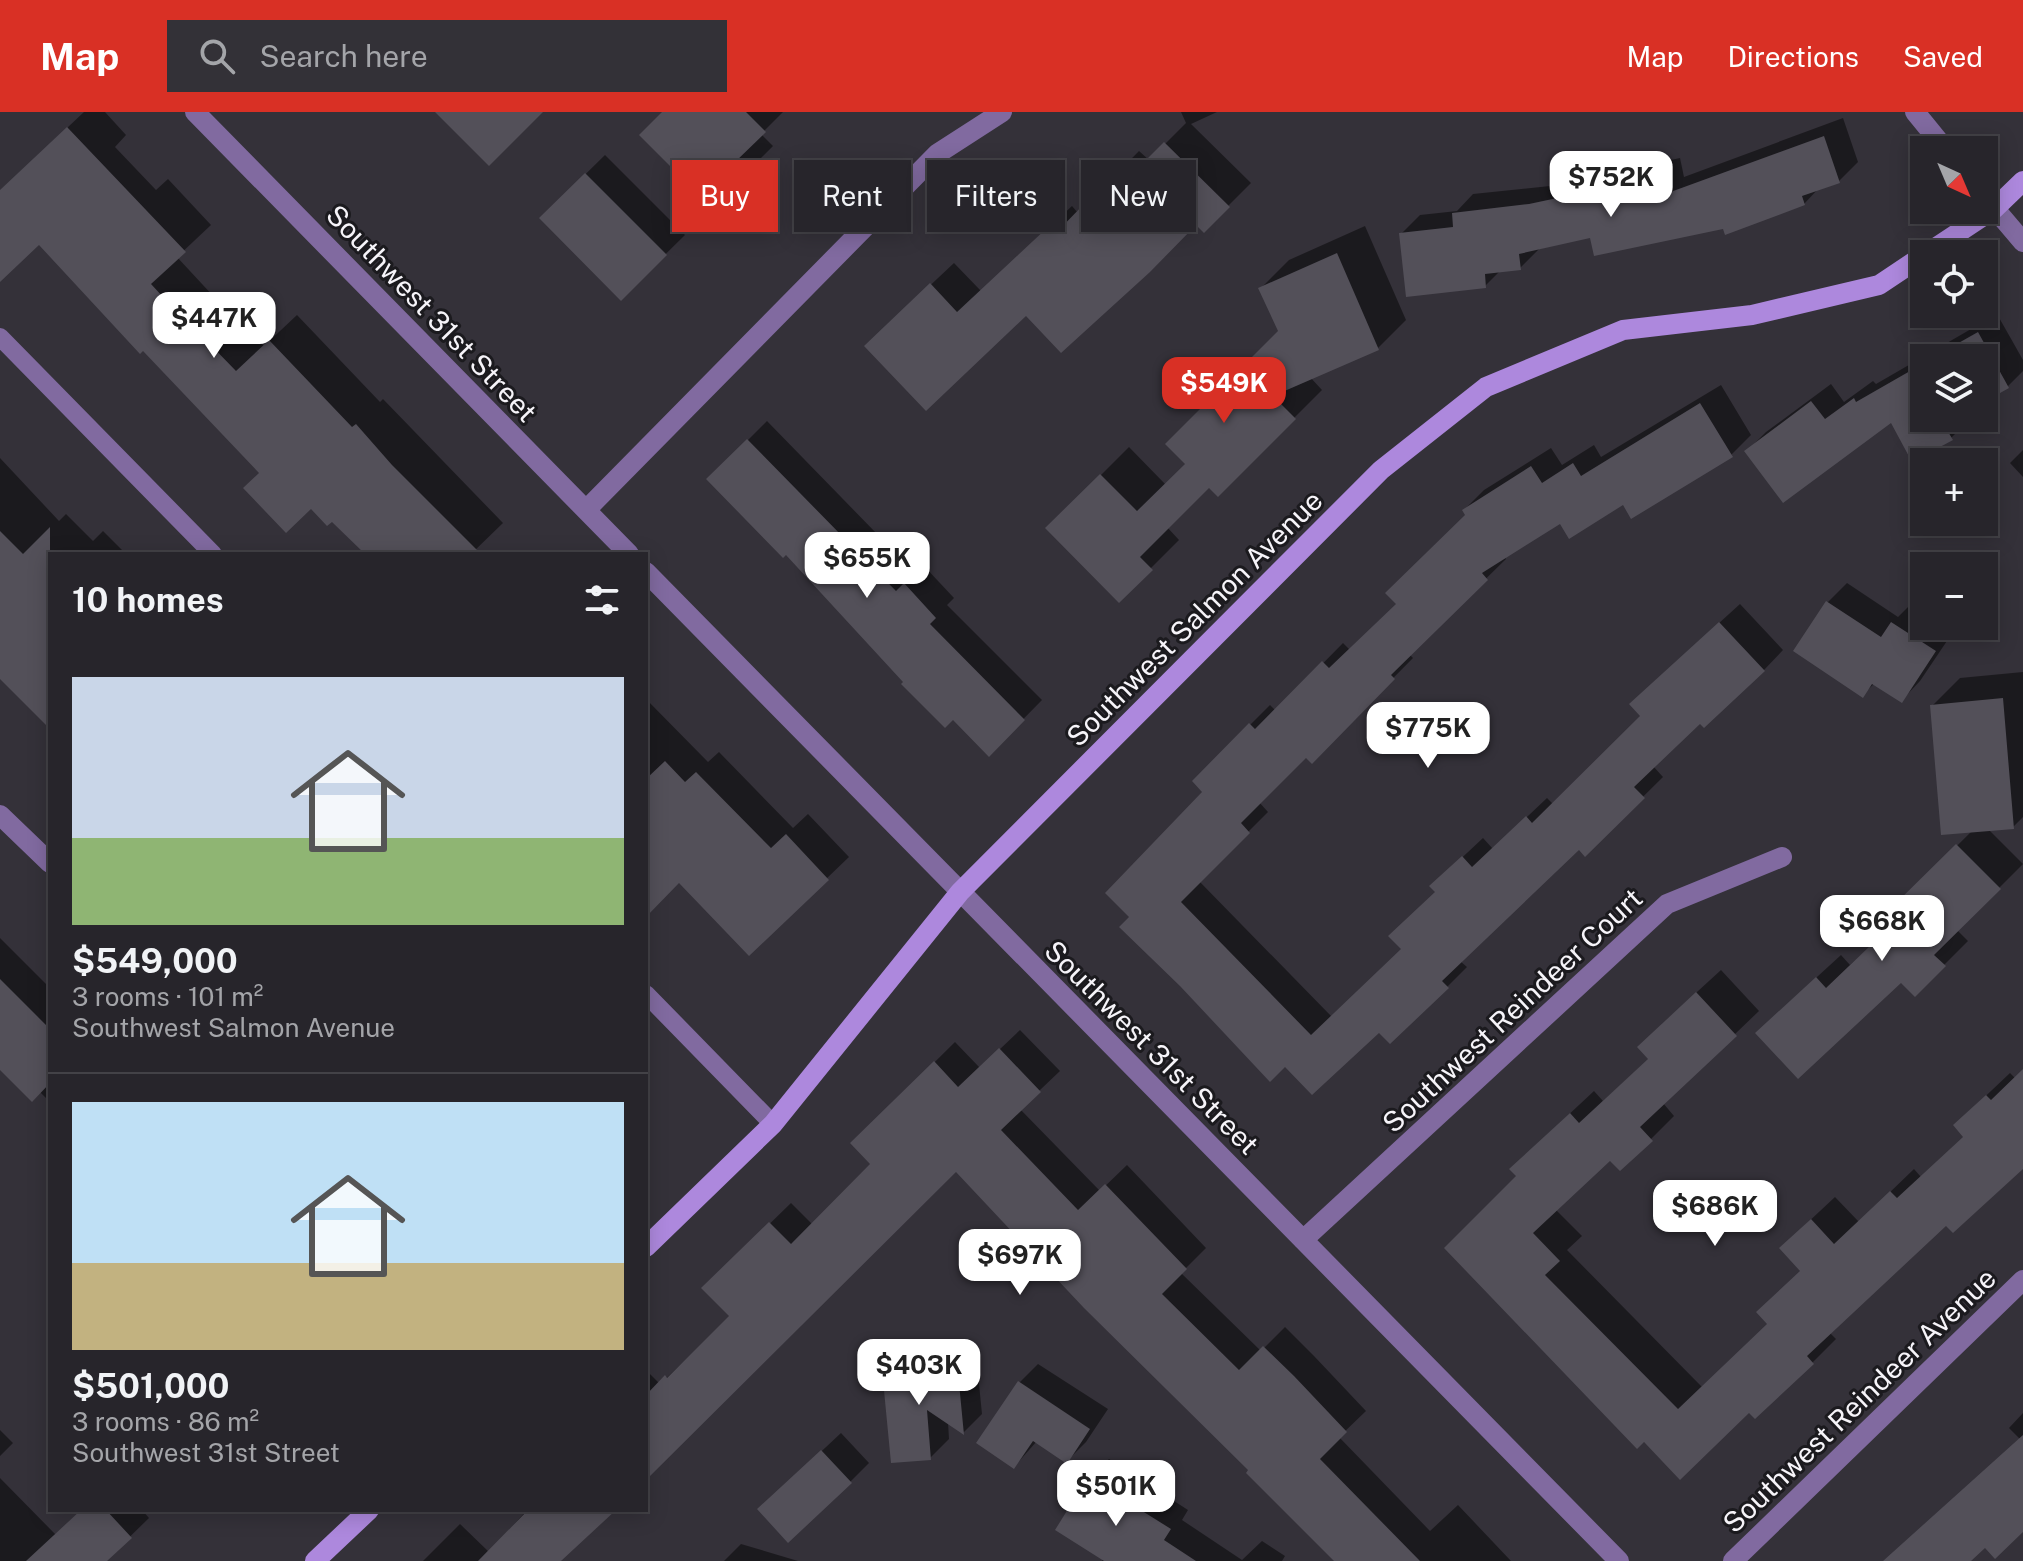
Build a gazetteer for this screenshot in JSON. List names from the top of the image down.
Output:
{
  "streets": {
    "street": [
      "Southwest 31st Street",
      "Southwest Salmon Avenue",
      "Southwest Reindeer Court",
      "Southwest Reindeer Avenue"
    ]
  },
  "crossings": [
    ["Southwest 31st Street", "Southwest Salmon Avenue"],
    ["Southwest 31st Street", "Southwest Reindeer Court"]
  ],
  "north": "bottom right",
  "page": {
    "header": "Map",
    "search": "Search here",
    "nav": ["Map", "Directions", "Saved"],
    "map_buttons": ["+", "−"],
    "price": [
      "$752K",
      "$447K",
      "$549K",
      "$655K",
      "$775K",
      "$668K",
      "$686K",
      "$697K",
      "$403K",
      "$501K"
    ],
    "chip": [
      "Buy",
      "Rent",
      "Filters",
      "New"
    ],
    "heading": "10 homes",
    "list": [
      {
        "name": "$549,000",
        "note": "3 rooms · 101 m² · Southwest Salmon Avenue"
      },
      {
        "name": "$501,000",
        "note": "3 rooms · 86 m² · Southwest 31st Street"
      }
    ]
  }
}
